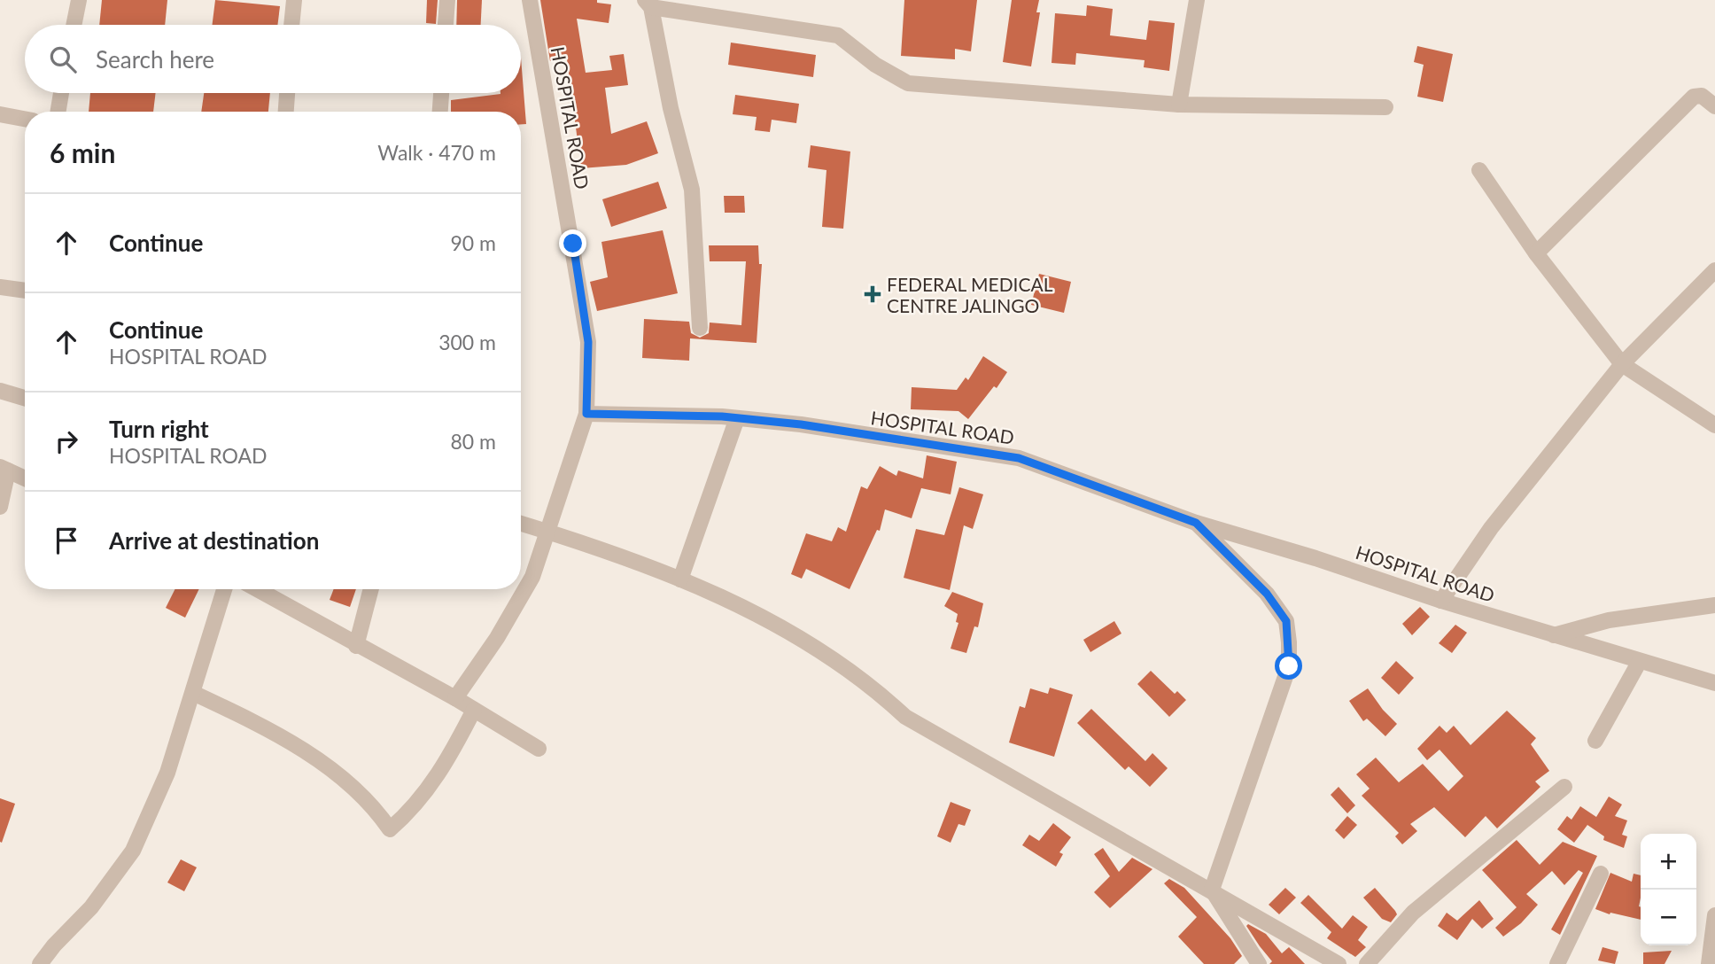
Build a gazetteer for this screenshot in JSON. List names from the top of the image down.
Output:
{
  "streets": {
    "street": ["HOSPITAL ROAD"]
  },
  "places": {
    "health": ["FEDERAL MEDICAL CENTRE JALINGO"]
  },
  "page": {
    "search": "Search here",
    "heading": ["6 min", "Walk · 470 m"],
    "list": [
      ["Continue", "90 m"],
      ["Continue", "HOSPITAL ROAD", "300 m"],
      ["Turn right", "HOSPITAL ROAD", "80 m"],
      "Arrive at destination"
    ],
    "map_buttons": ["+", "−"]
  }
}
